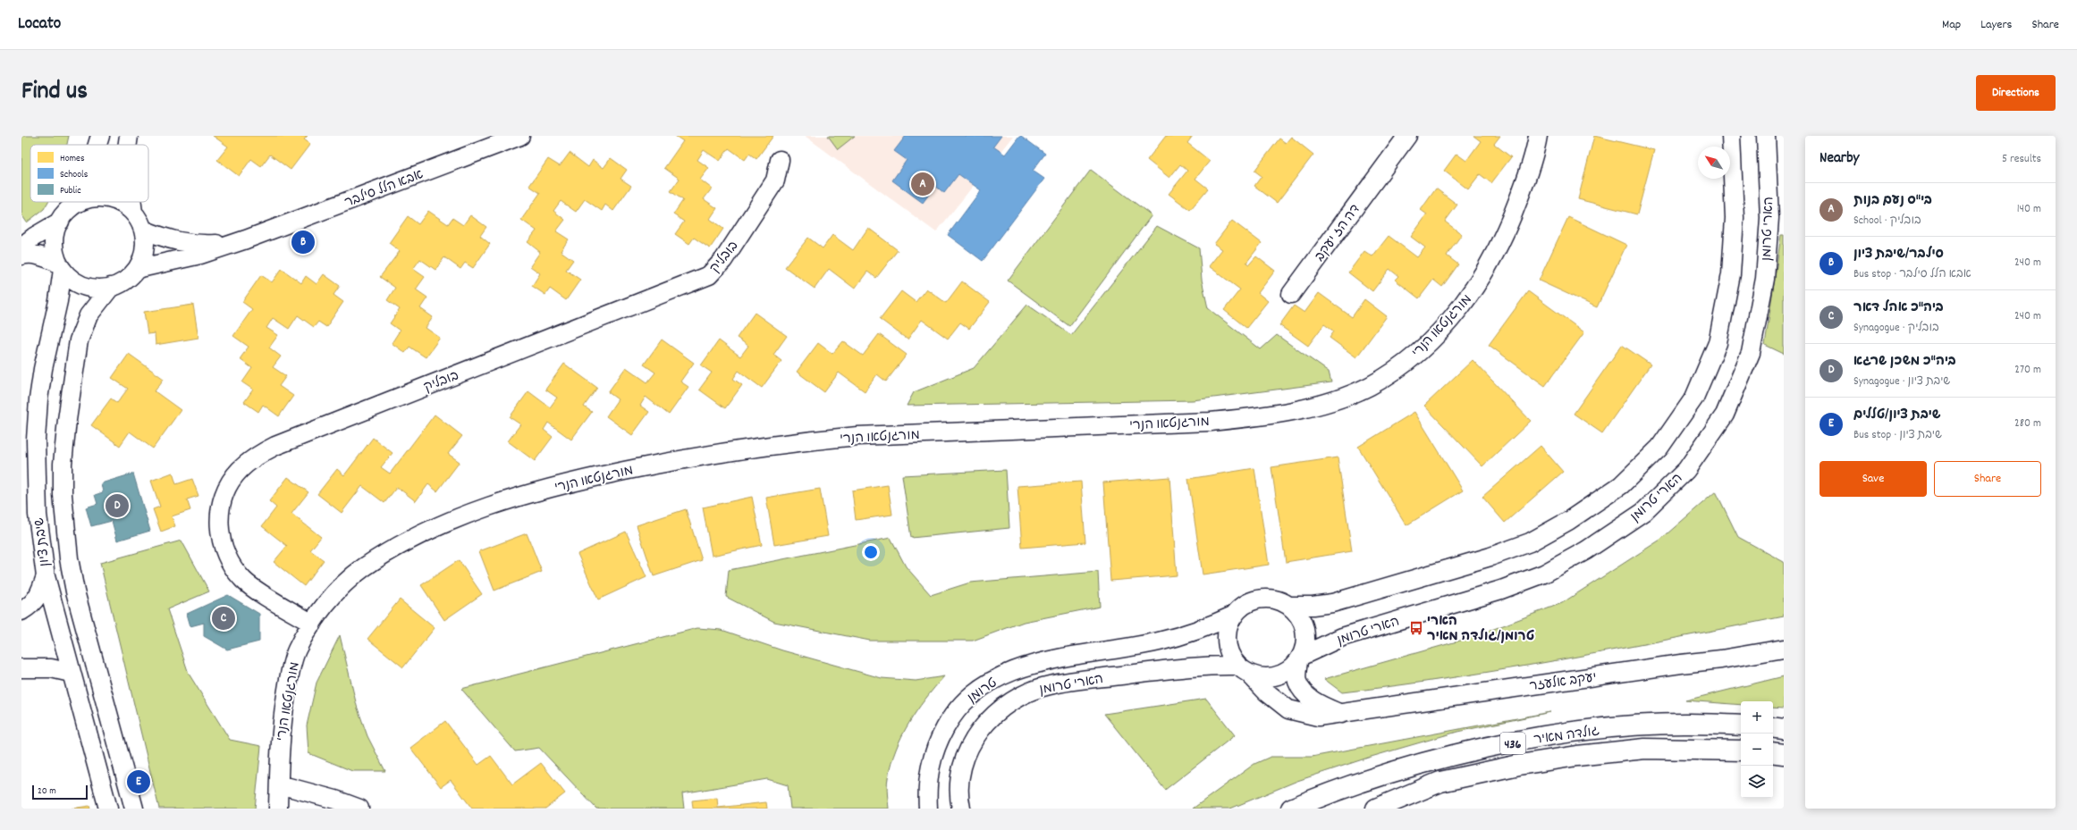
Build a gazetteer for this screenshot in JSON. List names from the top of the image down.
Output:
{
  "streets": {
    "main road": ["גולדה מאיר", "436"],
    "street": [
      "אבא הלל סילבר",
      "הארי טרומן",
      "דה הז יעקב",
      "בובליק",
      "מורגנטאו הנרי",
      "שיבת ציון",
      "יעקב אלעזר",
      "טרומן"
    ]
  },
  "crossings": [
    ["הארי טרומן", "יעקב אלעזר"],
    ["הארי טרומן", "טרומן"],
    ["בובליק", "מורגנטאו הנרי"]
  ],
  "places": {
    "bus stop": ["הארי טרומן/גולדה מאיר"]
  },
  "legend": ["Homes", "Schools", "Public"],
  "scale_bar": "20 m",
  "north": "top left",
  "page": {
    "header": "Locato",
    "nav": ["Map", "Layers", "Share"],
    "title": "Find us",
    "buttons": [
      "Directions",
      ["Save", "Share"]
    ],
    "heading": ["Nearby", "5 results"],
    "pins": [
      "A",
      "B",
      "D",
      "C",
      "E"
    ],
    "list": [
      {
        "mark": "A",
        "name": "בי\"ס נעם בנות",
        "note": "School · בובליק",
        "value": "140 m"
      },
      {
        "mark": "B",
        "name": "סילבר/שיבת ציון",
        "note": "Bus stop · אבא הלל סילבר",
        "value": "240 m"
      },
      {
        "mark": "C",
        "name": "ביה\"כ אהל דאר",
        "note": "Synagogue · בובליק",
        "value": "240 m"
      },
      {
        "mark": "D",
        "name": "ביה\"כ משכן שרגא",
        "note": "Synagogue · שיבת ציון",
        "value": "270 m"
      },
      {
        "mark": "E",
        "name": "שיבת ציון/טללים",
        "note": "Bus stop · שיבת ציון",
        "value": "280 m"
      }
    ],
    "map_buttons": ["+", "−"],
    "scale": "20 m"
  }
}
